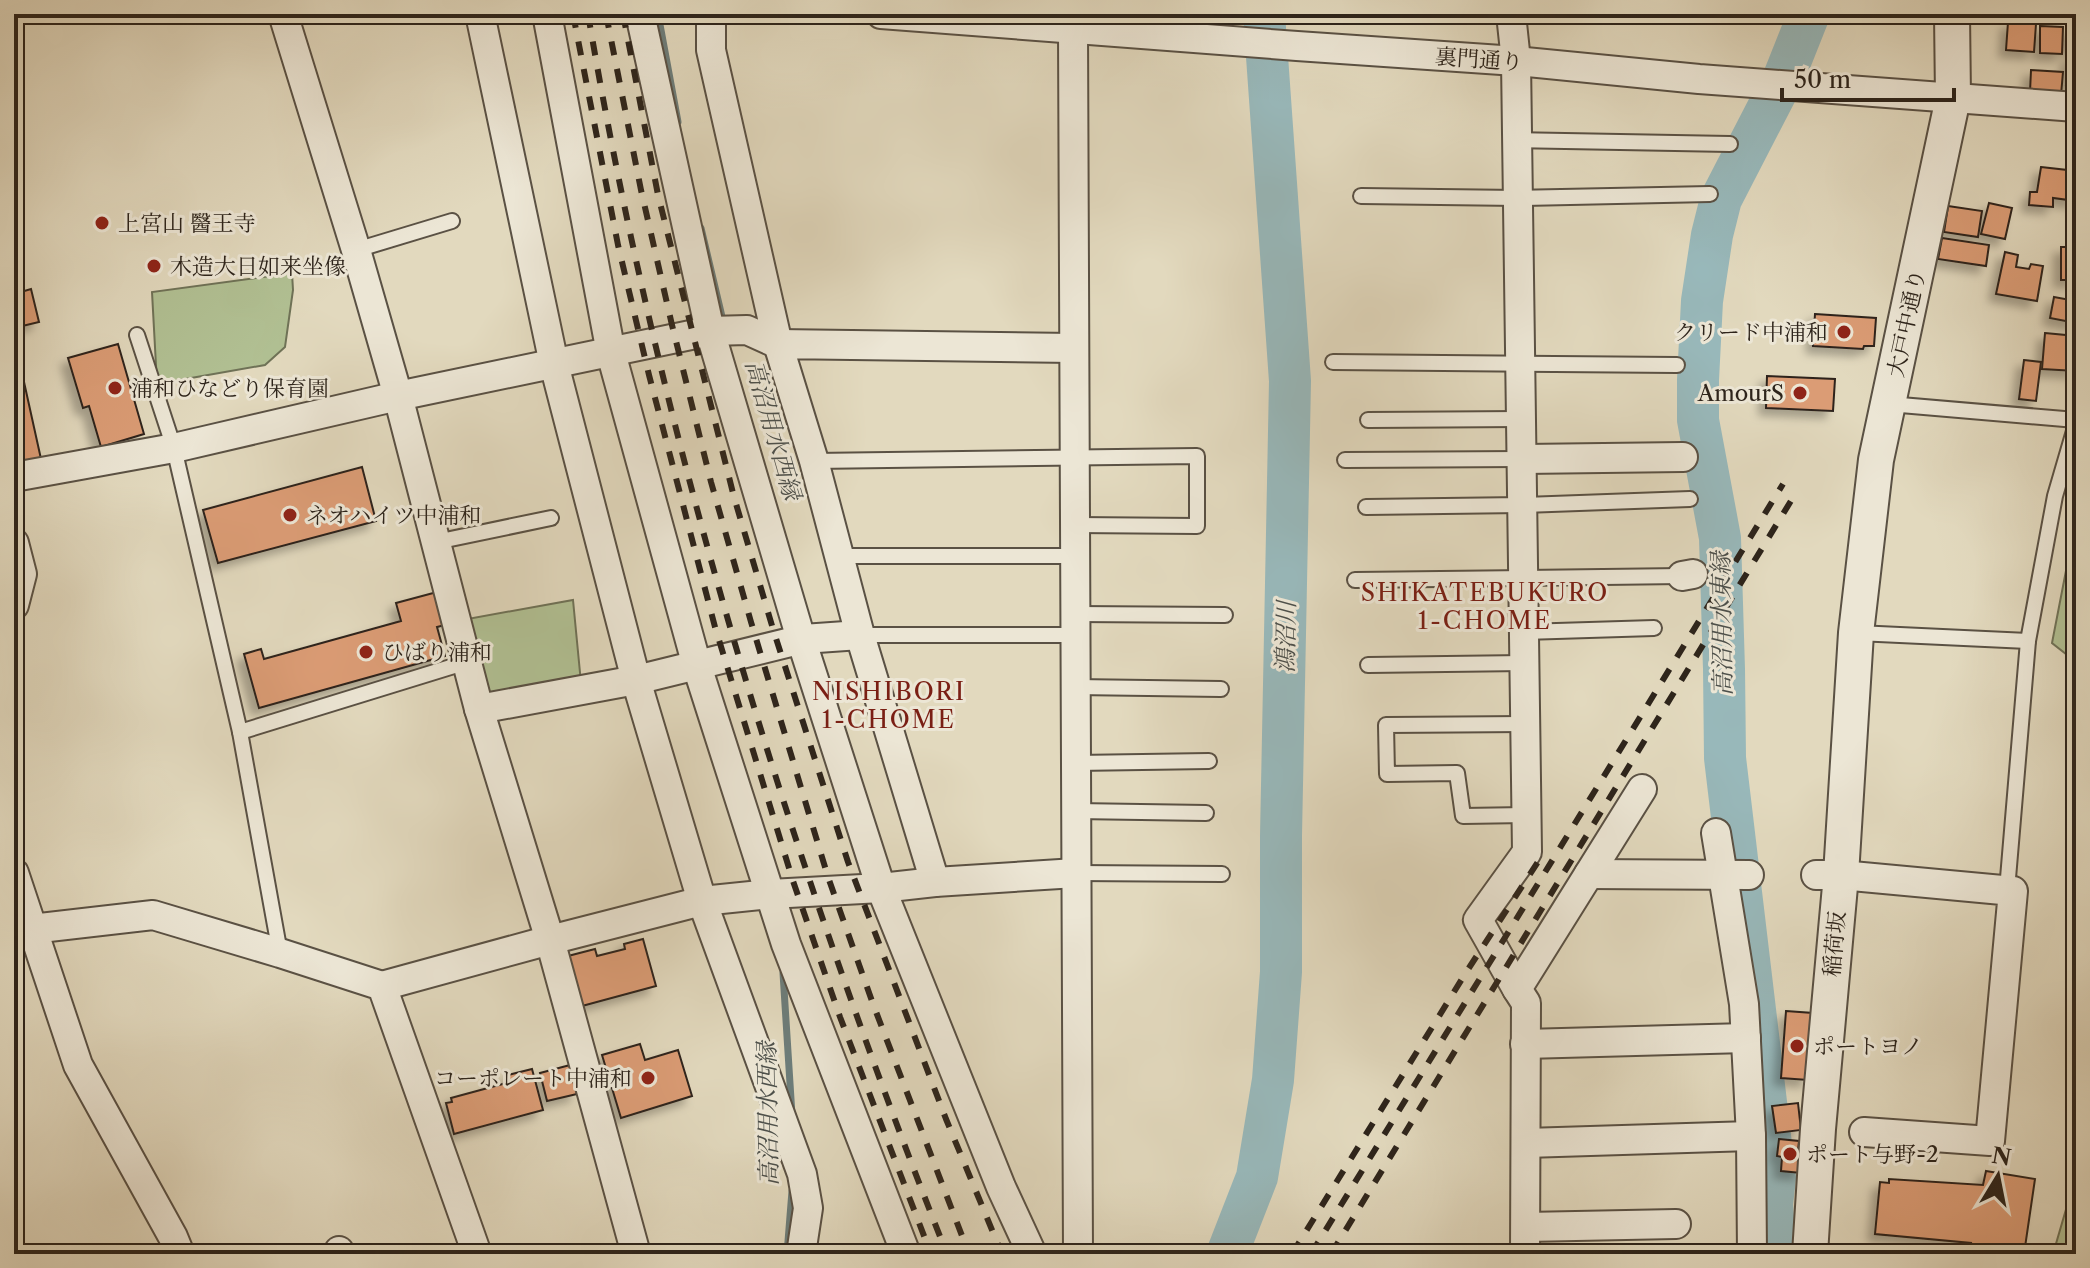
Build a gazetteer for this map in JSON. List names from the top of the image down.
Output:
{
  "streets": {
    "street": ["裏門通り", "大戸中通り", "稲荷坂"]
  },
  "crossings": [
    ["裏門通り", "大戸中通り"],
    ["大戸中通り", "稲荷坂"]
  ],
  "districts": ["SHIKATEBUKURO 1-CHOME", "NISHIBORI 1-CHOME"],
  "water": ["高沼用水西縁", "高沼用水東縁", "鴻沼川"],
  "places": [
    "上宮山 醫王寺",
    "木造大日如来坐像",
    "クリード中浦和",
    "浦和ひなどり保育園",
    "AmourS",
    "ネオハイツ中浦和",
    "ひばり浦和",
    "ポートヨノ",
    "コーポレート中浦和",
    "ポート与野-2"
  ],
  "scale_bar": "50 m",
  "north": "top"
}
